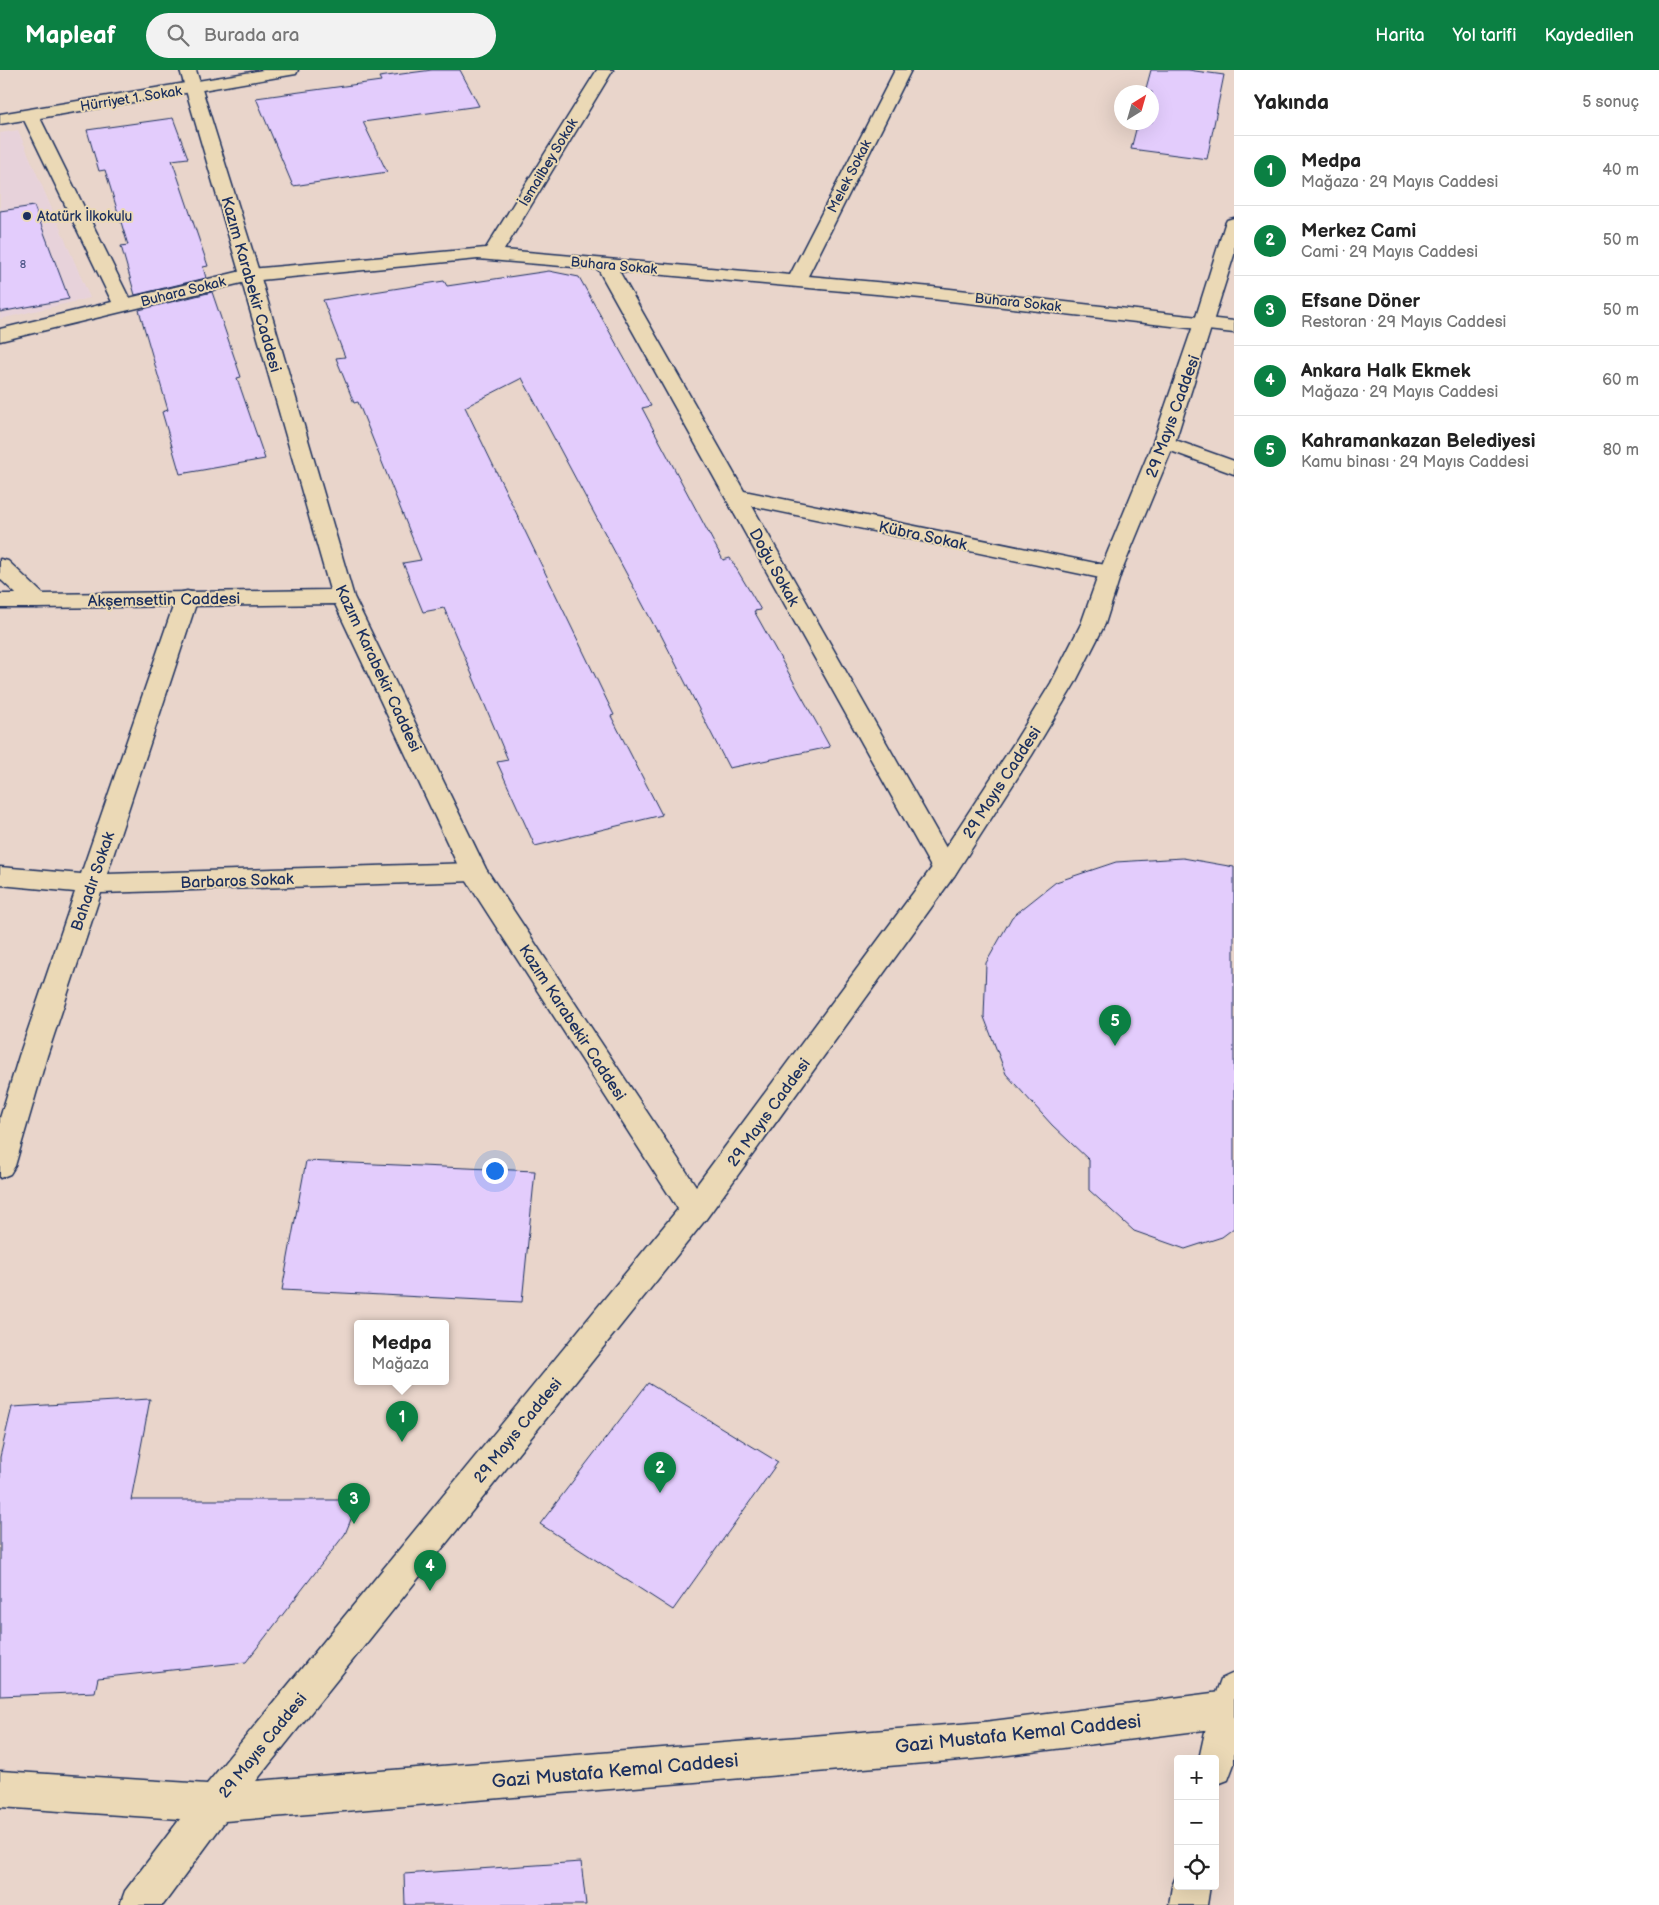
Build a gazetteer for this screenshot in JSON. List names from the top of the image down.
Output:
{
  "streets": {
    "street": [
      "Hürriyet 1. Sokak",
      "İsmailbey Sokak",
      "Melek Sokak",
      "Buhara Sokak",
      "Kazım Karabekir Caddesi",
      "29 Mayıs Caddesi",
      "Kübra Sokak",
      "Doğu Sokak",
      "Akşemsettin Caddesi",
      "Barbaros Sokak",
      "Bahadır Sokak",
      "Gazi Mustafa Kemal Caddesi"
    ]
  },
  "crossings": [
    ["Hürriyet 1. Sokak", "Kazım Karabekir Caddesi"],
    ["İsmailbey Sokak", "Buhara Sokak"],
    ["Melek Sokak", "Buhara Sokak"],
    ["Buhara Sokak", "Kazım Karabekir Caddesi"],
    ["Buhara Sokak", "29 Mayıs Caddesi"],
    ["Buhara Sokak", "Doğu Sokak"],
    ["Kazım Karabekir Caddesi", "29 Mayıs Caddesi"],
    ["Kazım Karabekir Caddesi", "Akşemsettin Caddesi"],
    ["Kazım Karabekir Caddesi", "Barbaros Sokak"],
    ["29 Mayıs Caddesi", "Kübra Sokak"],
    ["29 Mayıs Caddesi", "Doğu Sokak"],
    ["29 Mayıs Caddesi", "Gazi Mustafa Kemal Caddesi"],
    ["Kübra Sokak", "Doğu Sokak"],
    ["Akşemsettin Caddesi", "Bahadır Sokak"],
    ["Barbaros Sokak", "Bahadır Sokak"]
  ],
  "places": ["Atatürk İlkokulu"],
  "house_numbers": ["8"],
  "north": "top right",
  "page": {
    "header": "Mapleaf",
    "search": "Burada ara",
    "nav": ["Harita", "Yol tarifi", "Kaydedilen"],
    "heading": ["Yakında", "5 sonuç"],
    "list": [
      {
        "mark": "1",
        "name": "Medpa",
        "note": "Mağaza · 29 Mayıs Caddesi",
        "value": "40 m"
      },
      {
        "mark": "2",
        "name": "Merkez Cami",
        "note": "Cami · 29 Mayıs Caddesi",
        "value": "50 m"
      },
      {
        "mark": "3",
        "name": "Efsane Döner",
        "note": "Restoran · 29 Mayıs Caddesi",
        "value": "50 m"
      },
      {
        "mark": "4",
        "name": "Ankara Halk Ekmek",
        "note": "Mağaza · 29 Mayıs Caddesi",
        "value": "60 m"
      },
      {
        "mark": "5",
        "name": "Kahramankazan Belediyesi",
        "note": "Kamu binası · 29 Mayıs Caddesi",
        "value": "80 m"
      }
    ],
    "pins": [
      "5",
      "1",
      "2",
      "3",
      "4"
    ],
    "popup": ["Medpa", "Mağaza"],
    "map_buttons": ["+", "−"]
  }
}
